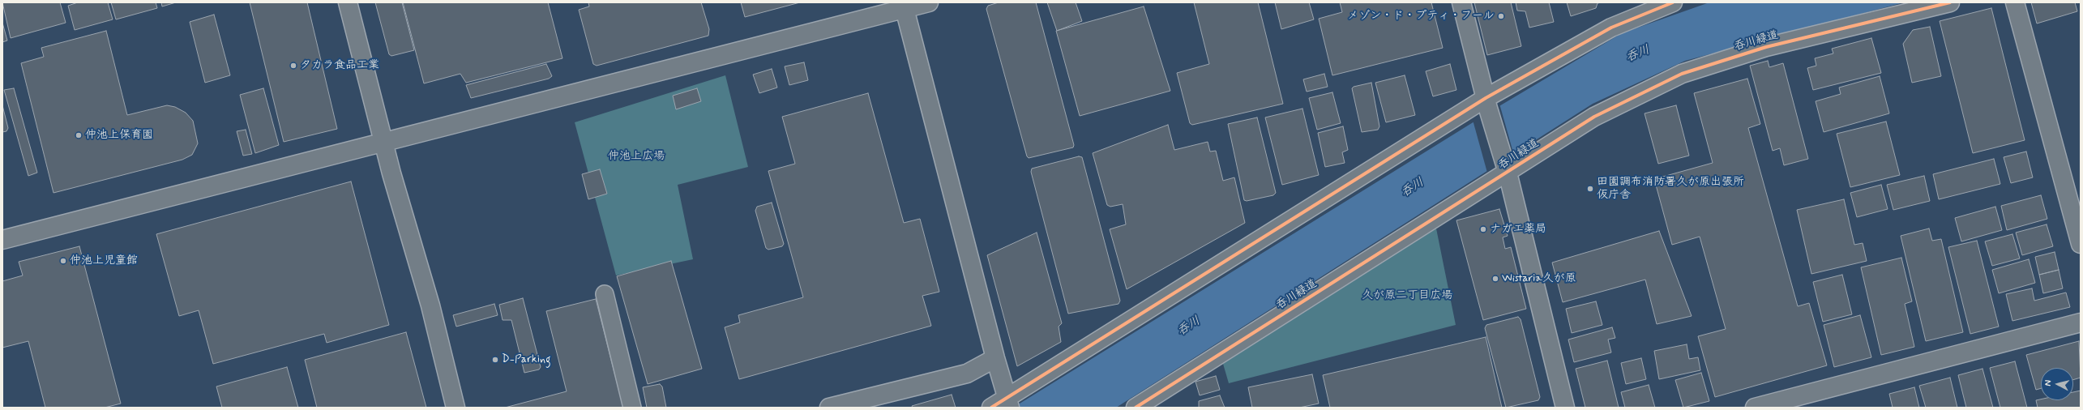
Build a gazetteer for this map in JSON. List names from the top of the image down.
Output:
{
  "streets": {
    "street": ["呑川緑道"]
  },
  "water": ["呑川"],
  "parks": ["仲池上広場", "久が原二丁目広場"],
  "places": [
    "メゾン・ド・プティ・フール",
    "タカラ食品工業",
    "仲池上保育園",
    "田園調布消防署久が原出張所 仮庁舎",
    "ナガエ薬局",
    "仲池上児童館",
    "Wistaria久が原",
    "D-Parking"
  ],
  "north": "left"
}
